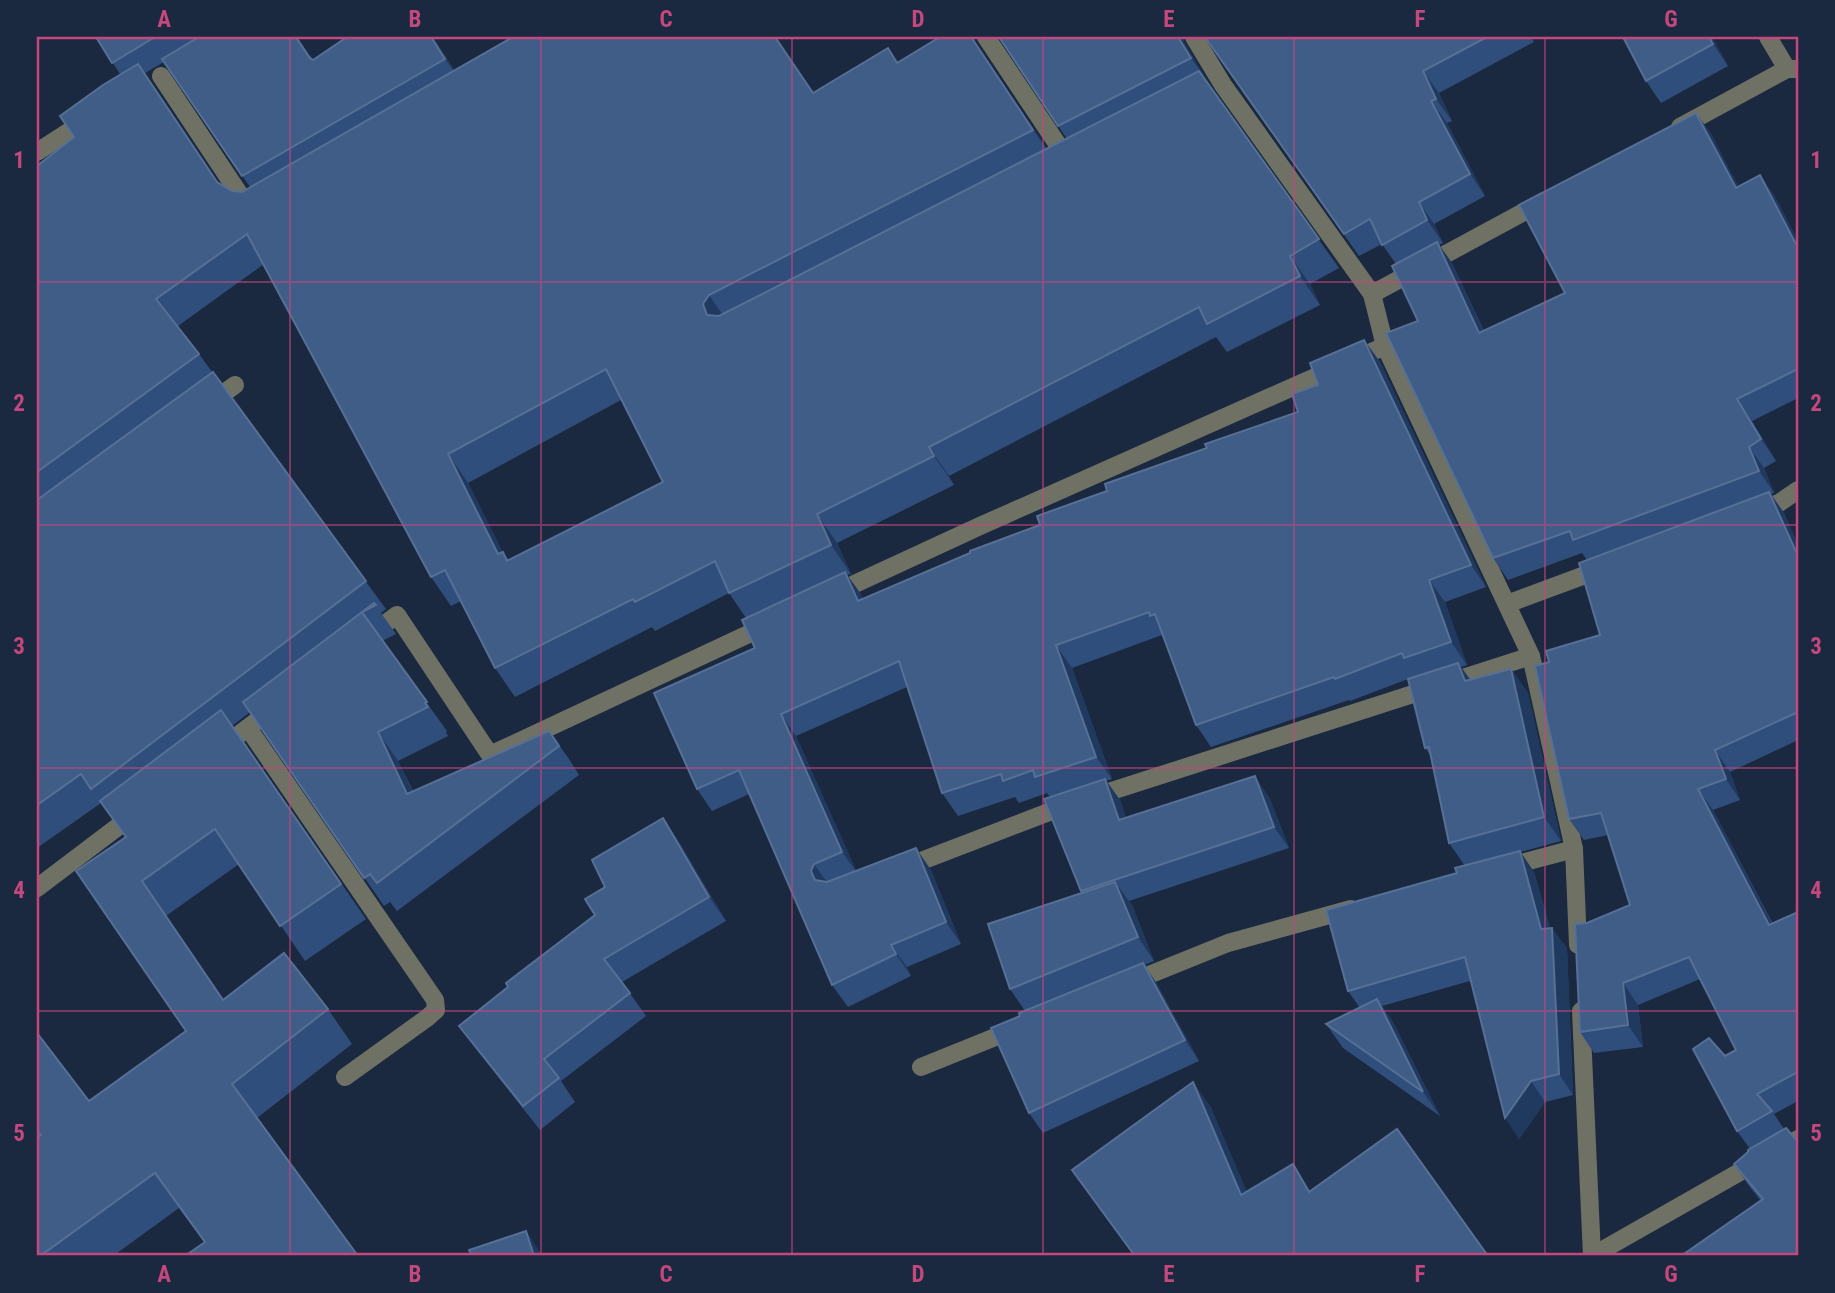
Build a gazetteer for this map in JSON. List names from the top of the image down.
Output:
{
  "grid": {
    "columns": [
      "A",
      "B",
      "C",
      "D",
      "E",
      "F",
      "G"
    ],
    "rows": [
      "1",
      "2",
      "3",
      "4",
      "5"
    ]
  }
}
